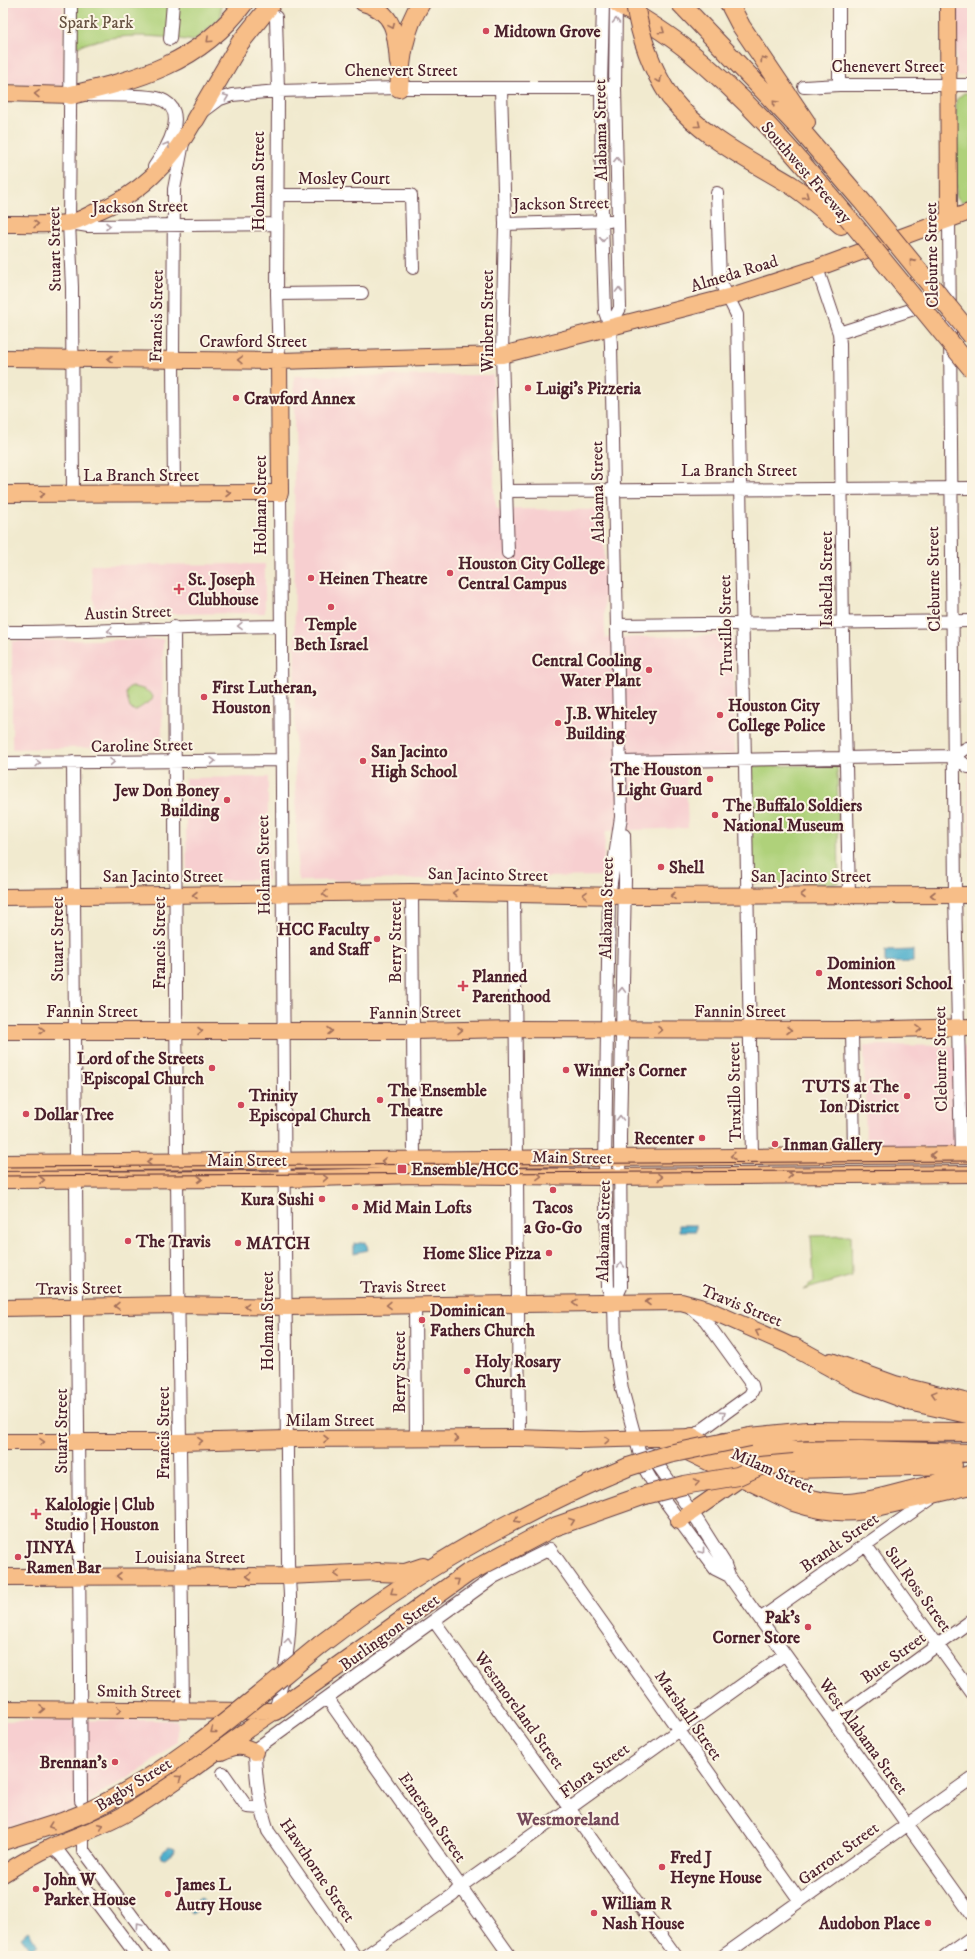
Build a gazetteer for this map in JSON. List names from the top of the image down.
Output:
{
  "streets": {
    "highway": ["Southwest Freeway"],
    "main road": [
      "Holman Street",
      "Jackson Street",
      "Cleburne Street",
      "Almeda Road",
      "Crawford Street",
      "La Branch Street",
      "San Jacinto Street",
      "Fannin Street",
      "Main Street",
      "Travis Street",
      "Milam Street",
      "Louisiana Street",
      "Smith Street",
      "Bagby Street"
    ],
    "street": [
      "Chenevert Street",
      "Alabama Street",
      "Mosley Court",
      "Stuart Street",
      "Francis Street",
      "Winbern Street",
      "Isabella Street",
      "Austin Street",
      "Truxillo Street",
      "Caroline Street",
      "Berry Street",
      "Brandt Street",
      "Sul Ross Street",
      "Burlington Street",
      "Bute Street",
      "Westmoreland Street",
      "Marshall Street",
      "West Alabama Street",
      "Flora Street",
      "Emerson Street",
      "Garrott Street",
      "Hawthorne Street"
    ]
  },
  "crossings": [
    ["Chenevert Street", "Alabama Street"],
    ["Chenevert Street", "Holman Street"],
    ["Chenevert Street", "Cleburne Street"],
    ["Chenevert Street", "Winbern Street"],
    ["Alabama Street", "Southwest Freeway"],
    ["Alabama Street", "Jackson Street"],
    ["Alabama Street", "Almeda Road"],
    ["Alabama Street", "La Branch Street"],
    ["Alabama Street", "San Jacinto Street"],
    ["Alabama Street", "Fannin Street"],
    ["Alabama Street", "Main Street"],
    ["Alabama Street", "Travis Street"],
    ["Alabama Street", "West Alabama Street"],
    ["Mosley Court", "Holman Street"],
    ["Holman Street", "Jackson Street"],
    ["Holman Street", "Crawford Street"],
    ["Holman Street", "La Branch Street"],
    ["Holman Street", "Austin Street"],
    ["Holman Street", "Caroline Street"],
    ["Holman Street", "San Jacinto Street"],
    ["Holman Street", "Fannin Street"],
    ["Holman Street", "Main Street"],
    ["Holman Street", "Travis Street"],
    ["Holman Street", "Milam Street"],
    ["Holman Street", "Louisiana Street"],
    ["Holman Street", "Smith Street"],
    ["Holman Street", "Bagby Street"],
    ["Jackson Street", "Stuart Street"],
    ["Jackson Street", "Francis Street"],
    ["Jackson Street", "Winbern Street"],
    ["Stuart Street", "Crawford Street"],
    ["Stuart Street", "La Branch Street"],
    ["Stuart Street", "Caroline Street"],
    ["Stuart Street", "San Jacinto Street"],
    ["Stuart Street", "Fannin Street"],
    ["Stuart Street", "Main Street"],
    ["Stuart Street", "Travis Street"],
    ["Stuart Street", "Milam Street"],
    ["Stuart Street", "Louisiana Street"],
    ["Stuart Street", "Smith Street"],
    ["Cleburne Street", "Almeda Road"],
    ["Cleburne Street", "La Branch Street"],
    ["Cleburne Street", "San Jacinto Street"],
    ["Cleburne Street", "Fannin Street"],
    ["Cleburne Street", "Main Street"],
    ["Almeda Road", "Winbern Street"],
    ["Almeda Road", "Crawford Street"],
    ["Almeda Road", "Isabella Street"],
    ["Almeda Road", "Truxillo Street"],
    ["Francis Street", "Crawford Street"],
    ["Francis Street", "La Branch Street"],
    ["Francis Street", "Austin Street"],
    ["Francis Street", "Caroline Street"],
    ["Francis Street", "San Jacinto Street"],
    ["Francis Street", "Fannin Street"],
    ["Francis Street", "Main Street"],
    ["Francis Street", "Travis Street"],
    ["Francis Street", "Milam Street"],
    ["Francis Street", "Louisiana Street"],
    ["Francis Street", "Smith Street"],
    ["Winbern Street", "Crawford Street"],
    ["Winbern Street", "La Branch Street"],
    ["La Branch Street", "Isabella Street"],
    ["La Branch Street", "Truxillo Street"],
    ["Isabella Street", "San Jacinto Street"],
    ["Truxillo Street", "San Jacinto Street"],
    ["Truxillo Street", "Fannin Street"],
    ["Truxillo Street", "Main Street"],
    ["San Jacinto Street", "Berry Street"],
    ["Berry Street", "Fannin Street"],
    ["Berry Street", "Main Street"],
    ["Berry Street", "Travis Street"],
    ["Berry Street", "Milam Street"],
    ["Travis Street", "West Alabama Street"],
    ["Milam Street", "Brandt Street"],
    ["Milam Street", "West Alabama Street"],
    ["Brandt Street", "Sul Ross Street"],
    ["Brandt Street", "West Alabama Street"],
    ["Sul Ross Street", "Bute Street"],
    ["Burlington Street", "Westmoreland Street"],
    ["Burlington Street", "Marshall Street"],
    ["Burlington Street", "Emerson Street"],
    ["Burlington Street", "Hawthorne Street"],
    ["Bute Street", "West Alabama Street"],
    ["Smith Street", "Bagby Street"],
    ["Westmoreland Street", "Flora Street"],
    ["Marshall Street", "Flora Street"],
    ["Marshall Street", "Garrott Street"],
    ["West Alabama Street", "Flora Street"],
    ["West Alabama Street", "Garrott Street"],
    ["Flora Street", "Emerson Street"]
  ],
  "one_way": [
    "Jackson Street",
    "Crawford Street",
    "Austin Street",
    "Caroline Street",
    "San Jacinto Street",
    "Fannin Street",
    "Travis Street",
    "Milam Street",
    "Louisiana Street",
    "Smith Street",
    "Bagby Street"
  ],
  "districts": ["Westmoreland"],
  "parks": ["Spark Park"],
  "places": {
    "other": [
      "Midtown Grove",
      "Luigi's Pizzeria",
      "Crawford Annex",
      "Houston City College Central Campus",
      "Heinen Theatre",
      "Temple Beth Israel",
      "Central Cooling Water Plant",
      "First Lutheran, Houston",
      "Houston City College Police",
      "J.B. Whiteley Building",
      "San Jacinto High School",
      "The Houston Light Guard",
      "Jew Don Boney Building",
      "The Buffalo Soldiers National Museum",
      "Shell",
      "HCC Faculty and Staff",
      "Dominion Montessori School",
      "Lord of the Streets Episcopal Church",
      "Winner's Corner",
      "TUTS at The Ion District",
      "The Ensemble Theatre",
      "Trinity Episcopal Church",
      "Dollar Tree",
      "Recenter",
      "Inman Gallery",
      "Tacos a Go-Go",
      "Kura Sushi",
      "Mid Main Lofts",
      "The Travis",
      "MATCH",
      "Home Slice Pizza",
      "Dominican Fathers Church",
      "Holy Rosary Church",
      "JINYA Ramen Bar",
      "Pak's Corner Store",
      "Brennan's",
      "Fred J Heyne House",
      "John W Parker House",
      "James L Autry House",
      "William R Nash House",
      "Audobon Place"
    ],
    "health": ["St. Joseph Clubhouse", "Planned Parenthood", "Kalologie | Club Studio | Houston"],
    "transit": ["Ensemble/HCC"]
  }
}
